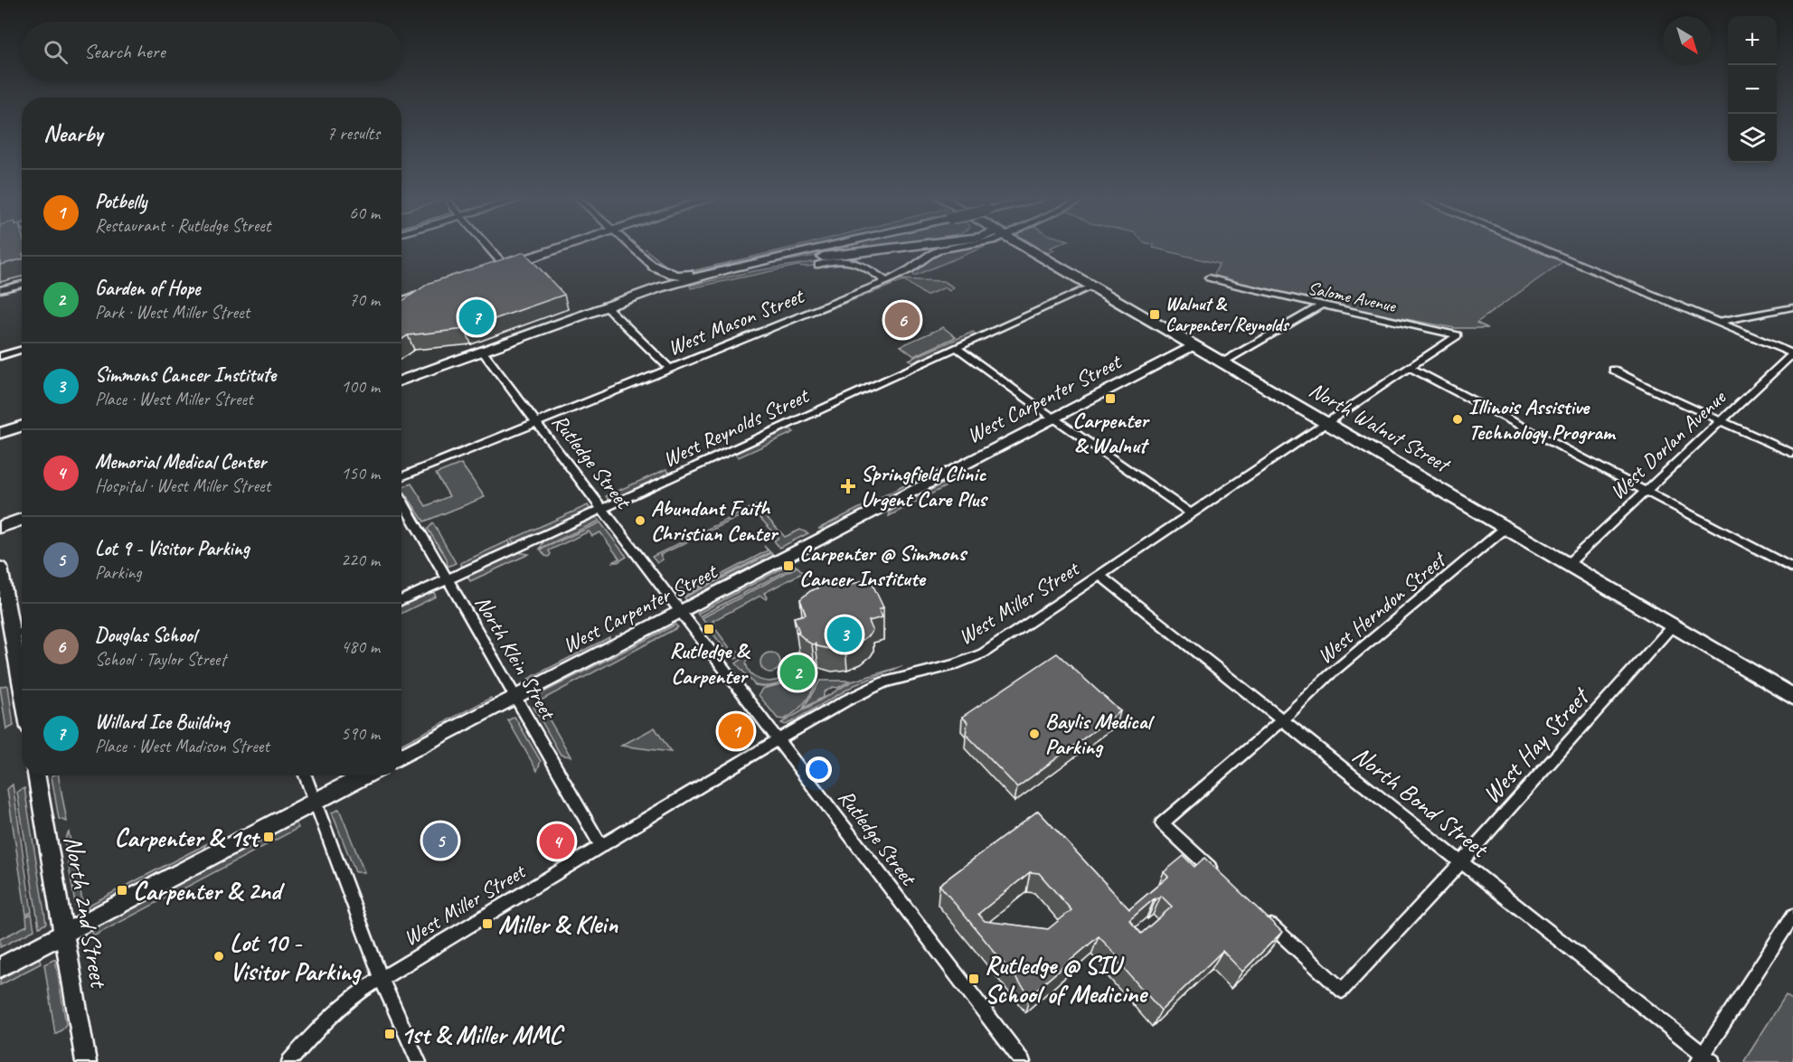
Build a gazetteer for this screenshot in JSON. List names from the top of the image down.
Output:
{
  "streets": {
    "main road": ["North Walnut Street"],
    "street": [
      "Salome Avenue",
      "West Mason Street",
      "West Carpenter Street",
      "West Reynolds Street",
      "West Dorlan Avenue",
      "Rutledge Street",
      "West Miller Street",
      "West Herndon Street",
      "North Klein Street",
      "West Hay Street",
      "North Bond Street",
      "North 2nd Street"
    ]
  },
  "crossings": [
    ["Salome Avenue", "West Miller Street"],
    ["West Mason Street", "Rutledge Street"],
    ["West Carpenter Street", "North Walnut Street"],
    ["West Carpenter Street", "Rutledge Street"],
    ["West Carpenter Street", "North Klein Street"],
    ["North Walnut Street", "West Reynolds Street"],
    ["North Walnut Street", "West Dorlan Avenue"],
    ["North Walnut Street", "West Miller Street"],
    ["North Walnut Street", "West Herndon Street"],
    ["North Walnut Street", "West Hay Street"],
    ["West Reynolds Street", "Rutledge Street"],
    ["West Reynolds Street", "North Klein Street"],
    ["Rutledge Street", "West Miller Street"],
    ["West Miller Street", "North Klein Street"],
    ["West Miller Street", "North Bond Street"],
    ["West Herndon Street", "North Bond Street"],
    ["West Hay Street", "North Bond Street"]
  ],
  "places": {
    "transit": [
      "Walnut & Carpenter/Reynolds",
      "Carpenter & Walnut",
      "Carpenter @ Simmons Cancer Institute",
      "Rutledge & Carpenter",
      "Carpenter & 1st",
      "Carpenter & 2nd",
      "Miller & Klein",
      "Rutledge @ SIU School of Medicine",
      "1st & Miller MMC"
    ],
    "other": [
      "Illinois Assistive Technology Program",
      "Abundant Faith Christian Center",
      "Baylis Medical Parking",
      "Lot 10 - Visitor Parking"
    ],
    "health": ["Springfield Clinic Urgent Care Plus"]
  },
  "north": "bottom right",
  "page": {
    "map_buttons": ["+", "−"],
    "search": "Search here",
    "heading": ["Nearby", "7 results"],
    "list": [
      {
        "mark": "1",
        "name": "Potbelly",
        "note": "Restaurant · Rutledge Street",
        "value": "60 m"
      },
      {
        "mark": "2",
        "name": "Garden of Hope",
        "note": "Park · West Miller Street",
        "value": "70 m"
      },
      {
        "mark": "3",
        "name": "Simmons Cancer Institute",
        "note": "Place · West Miller Street",
        "value": "100 m"
      },
      {
        "mark": "4",
        "name": "Memorial Medical Center",
        "note": "Hospital · West Miller Street",
        "value": "150 m"
      },
      {
        "mark": "5",
        "name": "Lot 9 - Visitor Parking",
        "note": "Parking",
        "value": "220 m"
      },
      {
        "mark": "6",
        "name": "Douglas School",
        "note": "School · Taylor Street",
        "value": "480 m"
      },
      {
        "mark": "7",
        "name": "Willard Ice Building",
        "note": "Place · West Madison Street",
        "value": "590 m"
      }
    ],
    "pins": [
      "7",
      "6",
      "3",
      "2",
      "1",
      "5",
      "4"
    ]
  }
}
